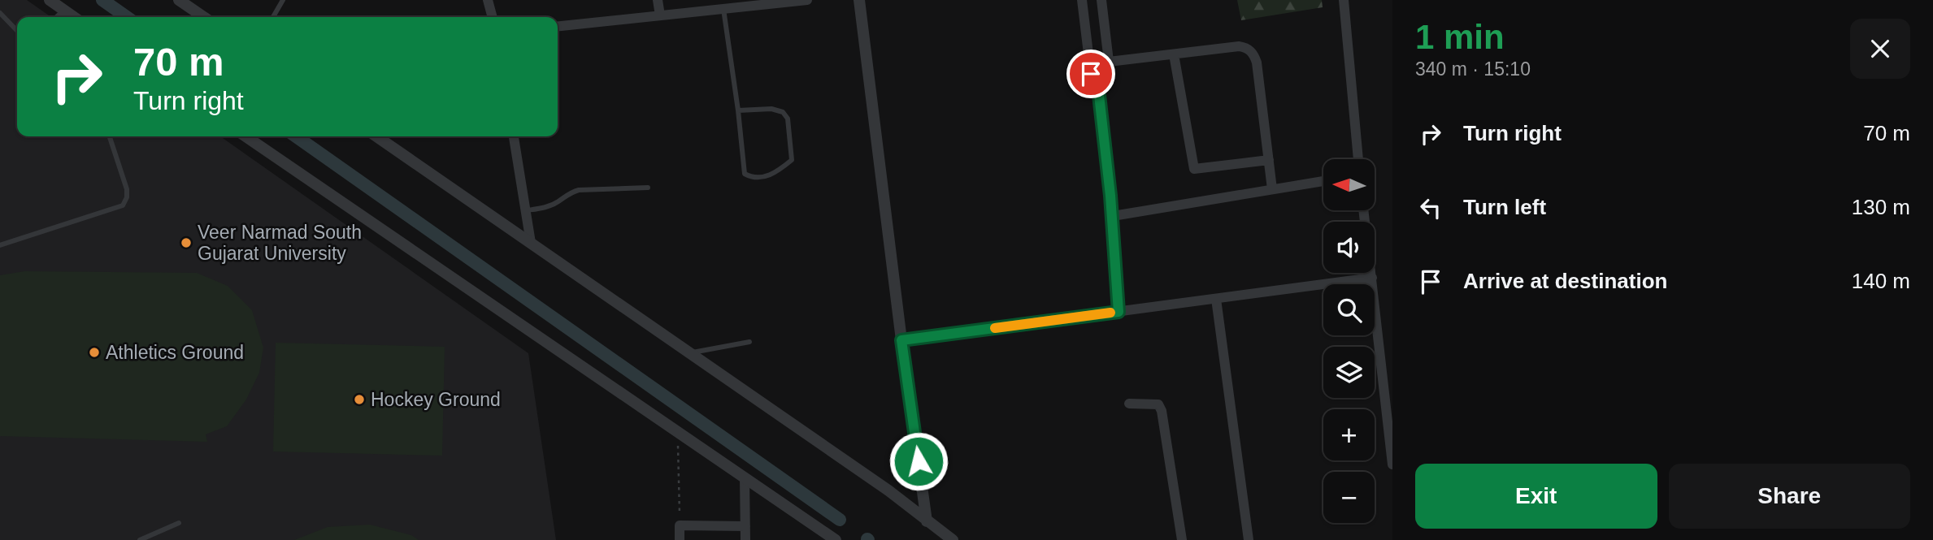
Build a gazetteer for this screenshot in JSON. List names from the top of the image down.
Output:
{
  "places": ["Veer Narmad South Gujarat University", "Athletics Ground", "Hockey Ground"],
  "north": "left",
  "page": {
    "heading": ["1 min", "340 m · 15:10"],
    "turn": ["70 m", "Turn right"],
    "list": [
      {
        "name": "Turn right",
        "value": "70 m"
      },
      {
        "name": "Turn left",
        "value": "130 m"
      },
      {
        "name": "Arrive at destination",
        "value": "140 m"
      }
    ],
    "map_buttons": ["+", "−"],
    "buttons": ["Exit", "Share"]
  }
}
